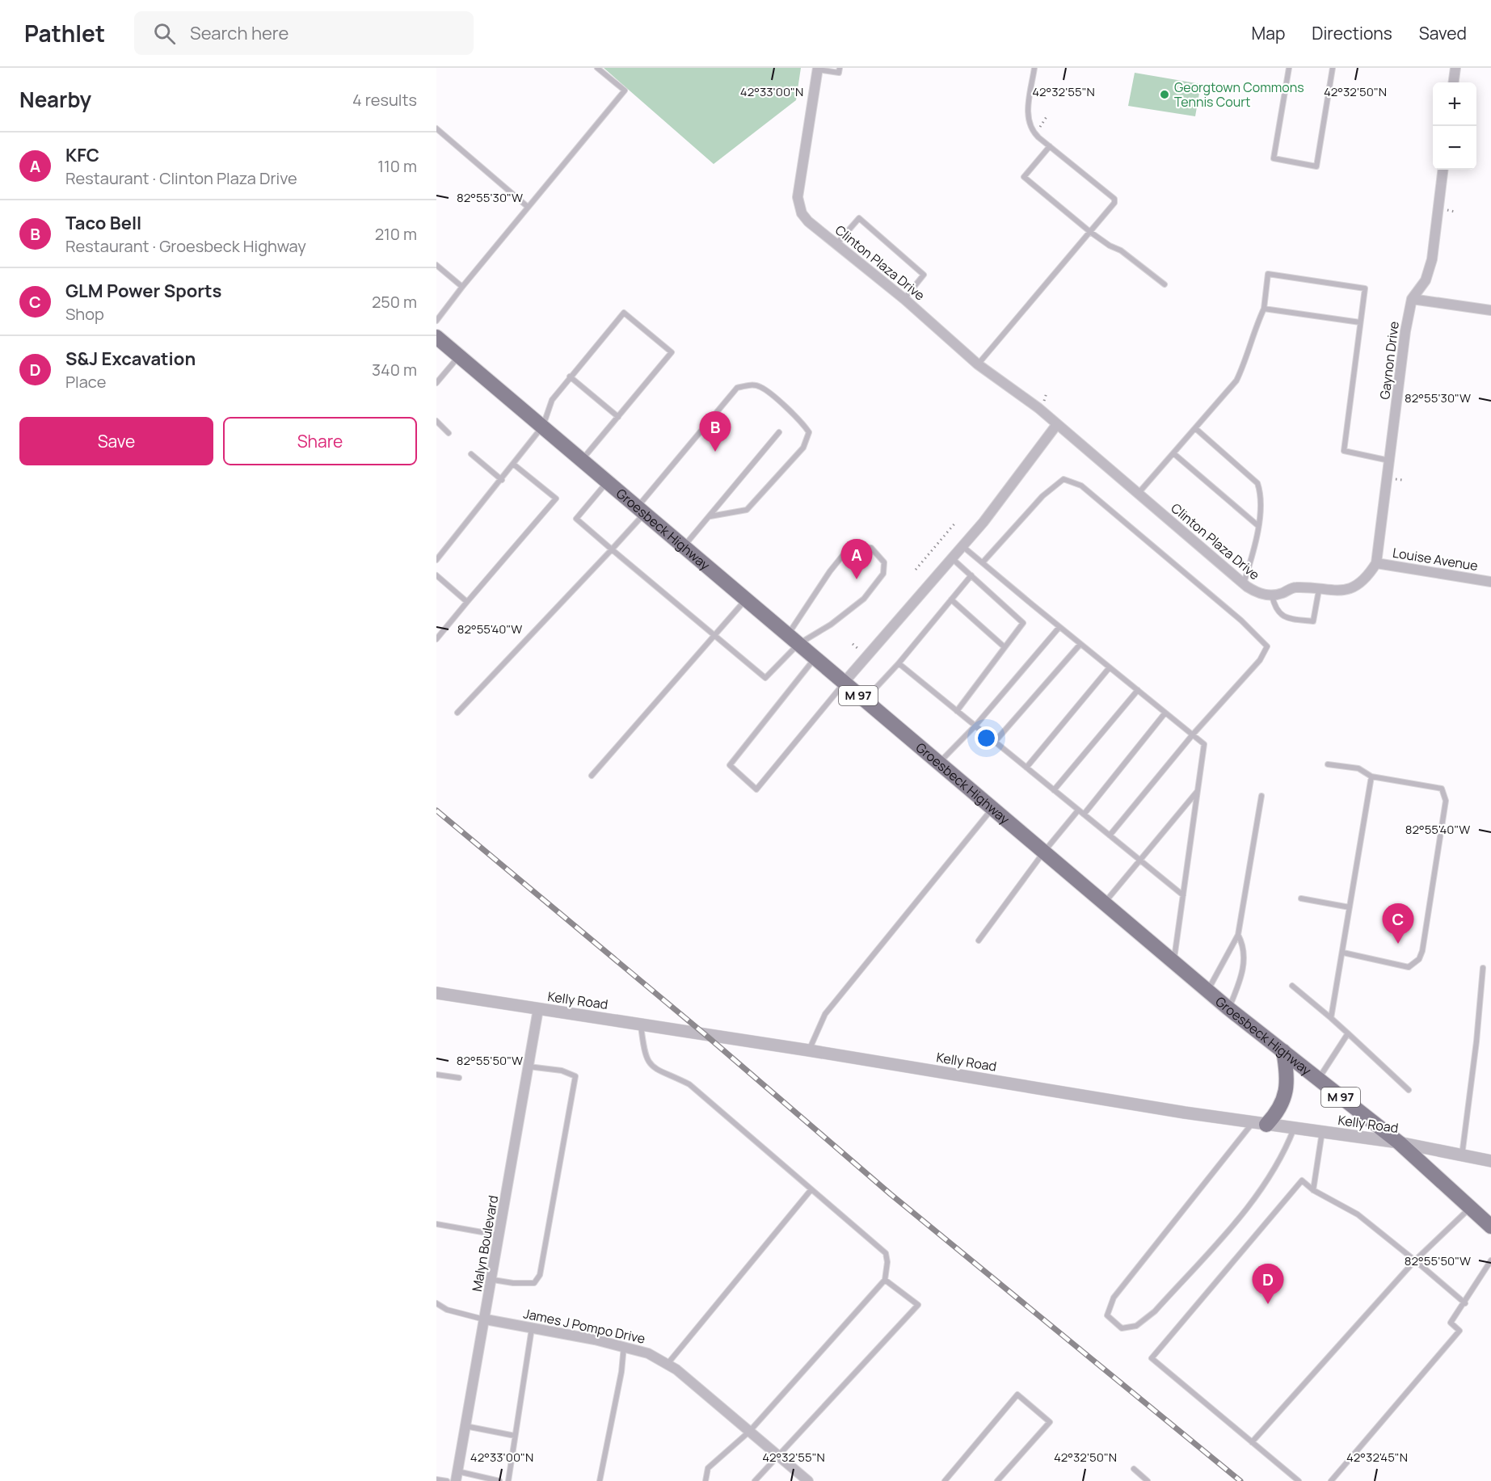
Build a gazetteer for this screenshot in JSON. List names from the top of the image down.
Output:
{
  "streets": {
    "main road": ["Groesbeck Highway", "M 97"],
    "street": [
      "Clinton Plaza Drive",
      "Gaynon Drive",
      "Louise Avenue",
      "Kelly Road",
      "Malyn Boulevard",
      "James J Pompo Drive"
    ]
  },
  "crossings": [
    ["Gaynon Drive", "Louise Avenue"],
    ["Groesbeck Highway", "Kelly Road"],
    ["Kelly Road", "Malyn Boulevard"],
    ["Malyn Boulevard", "James J Pompo Drive"]
  ],
  "places": ["Georgtown Commons Tennis Court"],
  "page": {
    "header": "Pathlet",
    "search": "Search here",
    "nav": ["Map", "Directions", "Saved"],
    "heading": ["Nearby", "4 results"],
    "map_buttons": ["+", "−"],
    "list": [
      {
        "mark": "A",
        "name": "KFC",
        "note": "Restaurant · Clinton Plaza Drive",
        "value": "110 m"
      },
      {
        "mark": "B",
        "name": "Taco Bell",
        "note": "Restaurant · Groesbeck Highway",
        "value": "210 m"
      },
      {
        "mark": "C",
        "name": "GLM Power Sports",
        "note": "Shop",
        "value": "250 m"
      },
      {
        "mark": "D",
        "name": "S&J Excavation",
        "note": "Place",
        "value": "340 m"
      }
    ],
    "buttons": ["Save", "Share"],
    "pins": [
      "B",
      "A",
      "C",
      "D"
    ]
  },
  "coordinates": [
    "42°33'00\"N",
    "42°32'55\"N",
    "42°32'50\"N",
    "82°55'30\"W",
    "82°55'40\"W",
    "82°55'50\"W",
    "42°32'45\"N"
  ]
}
